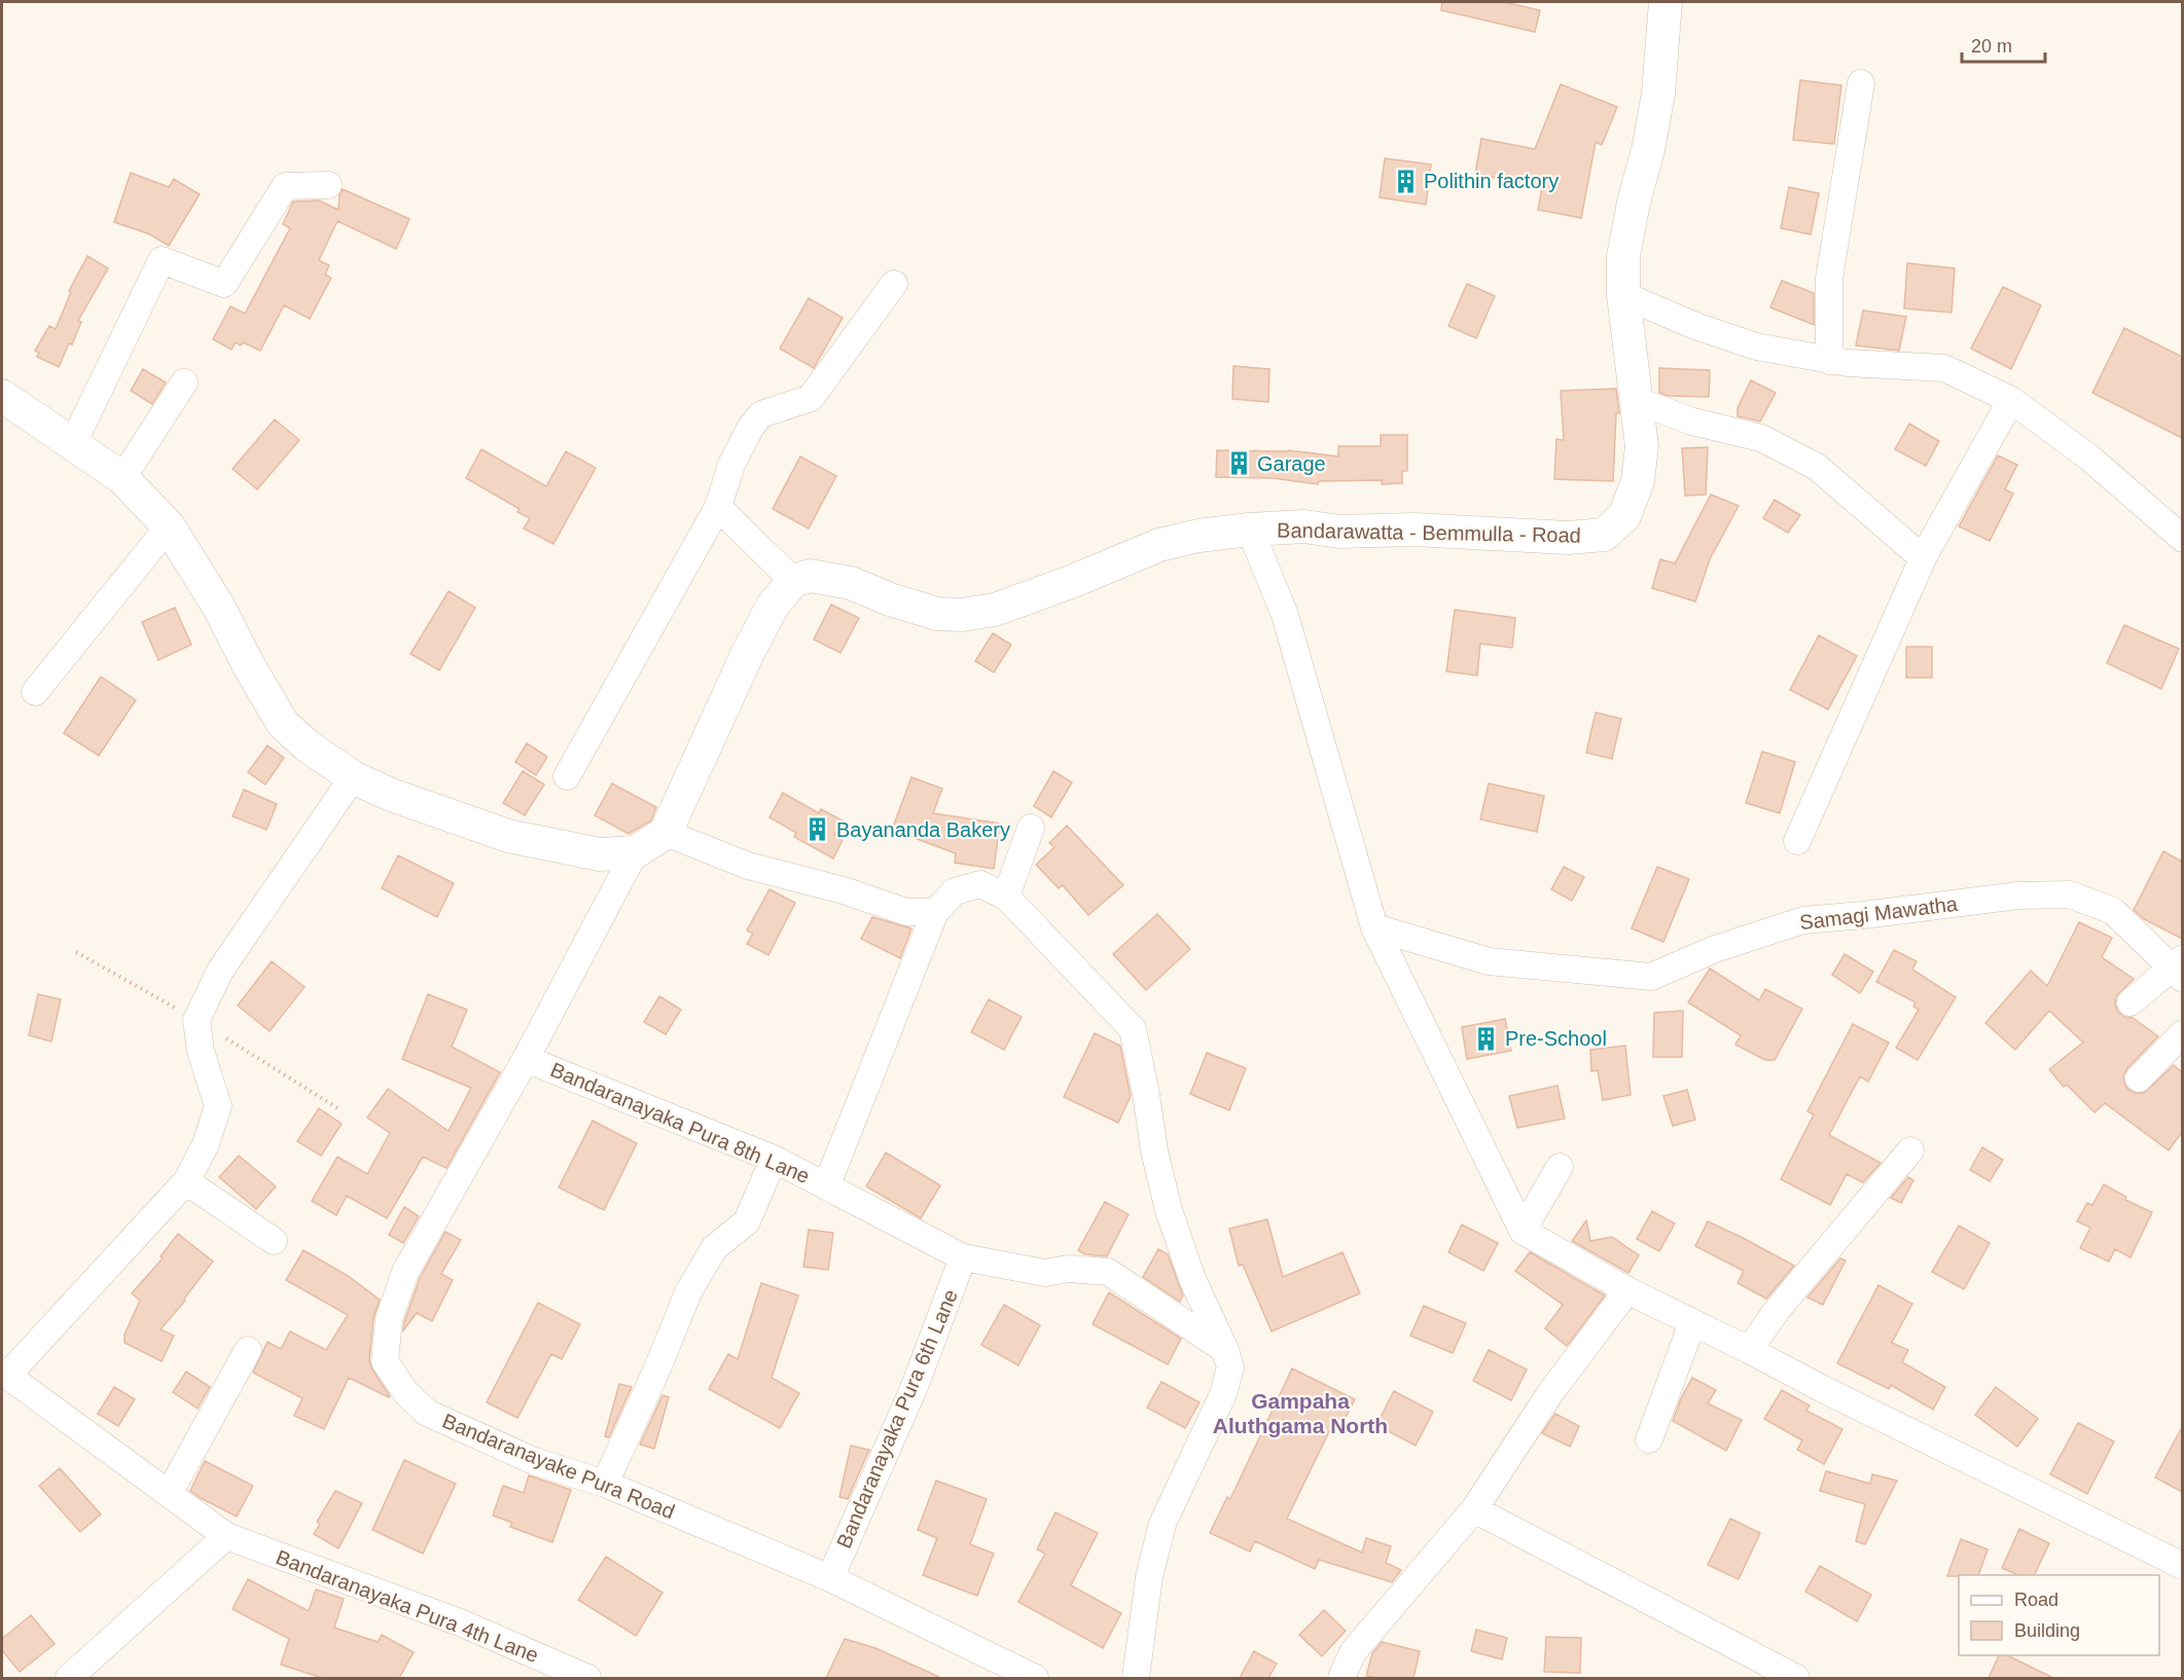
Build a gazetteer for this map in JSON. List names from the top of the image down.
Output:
{
  "streets": {
    "street": [
      "Bandarawatta - Bemmulla - Road",
      "Samagi Mawatha",
      "Bandaranayaka Pura 8th Lane",
      "Bandaranayaka Pura 6th Lane",
      "Bandaranayake Pura Road",
      "Bandaranayaka Pura 4th Lane"
    ]
  },
  "crossings": [
    ["Bandaranayaka Pura 8th Lane", "Bandaranayaka Pura 6th Lane"],
    ["Bandaranayaka Pura 8th Lane", "Bandaranayake Pura Road"],
    ["Bandaranayaka Pura 6th Lane", "Bandaranayake Pura Road"]
  ],
  "districts": ["Gampaha Aluthgama North"],
  "places": {
    "building": [
      "Polithin factory",
      "Garage",
      "Bayananda Bakery",
      "Pre-School"
    ]
  },
  "legend": ["Road", "Building"],
  "scale_bar": "20 m"
}
